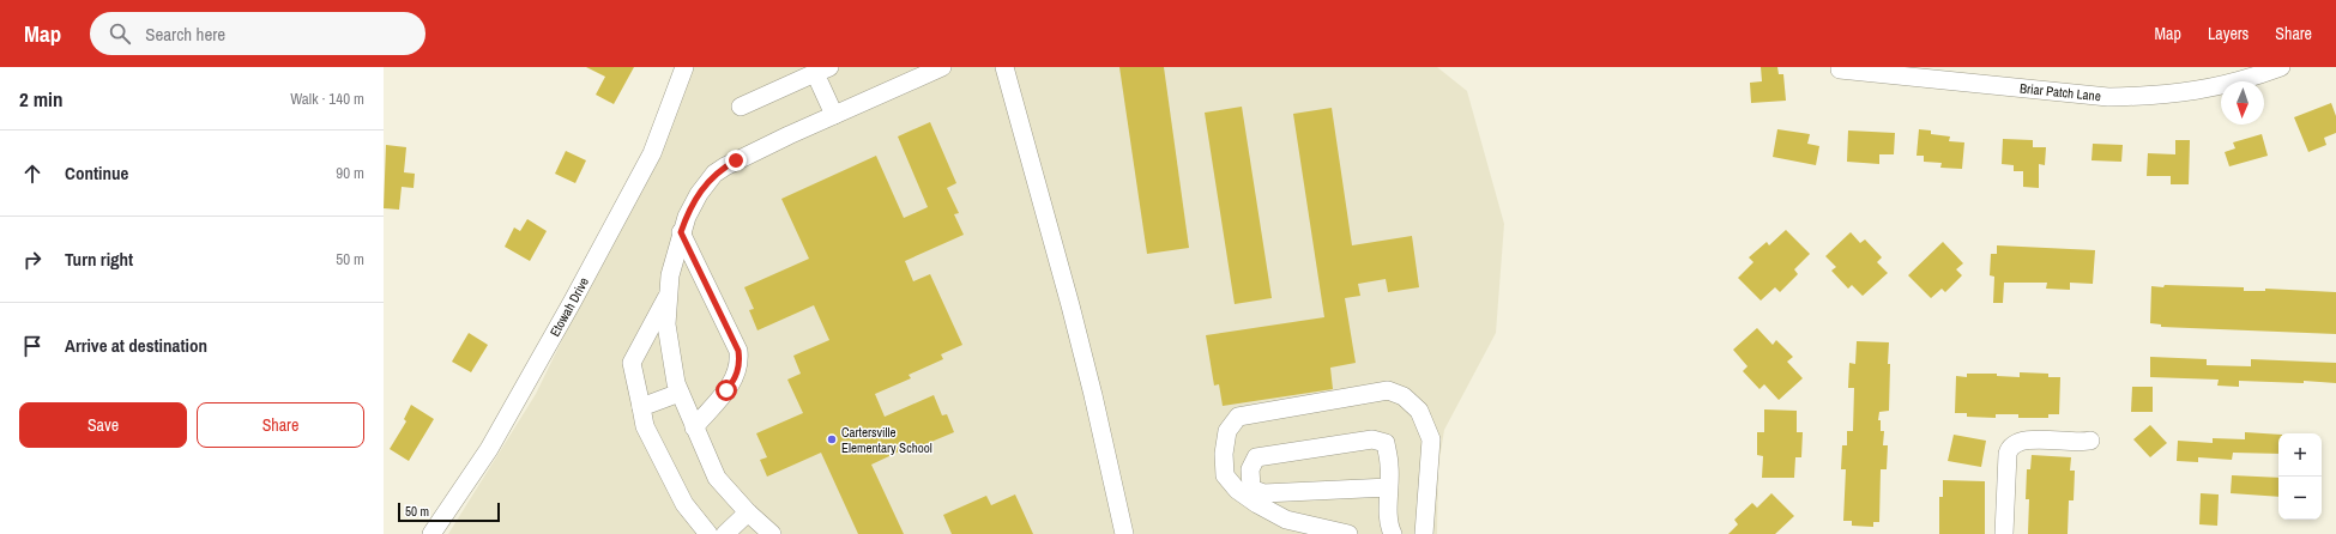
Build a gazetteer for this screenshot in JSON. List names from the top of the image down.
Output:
{
  "streets": {
    "street": ["Briar Patch Lane", "Etowah Drive"]
  },
  "places": ["Cartersville Elementary School"],
  "scale_bar": "50 m",
  "north": "bottom",
  "page": {
    "header": "Map",
    "search": "Search here",
    "nav": ["Map", "Layers", "Share"],
    "heading": ["2 min", "Walk · 140 m"],
    "list": [
      ["Continue", "90 m"],
      ["Turn right", "50 m"],
      "Arrive at destination"
    ],
    "buttons": ["Save", "Share"],
    "map_buttons": ["+", "−"],
    "scale": "50 m"
  }
}
